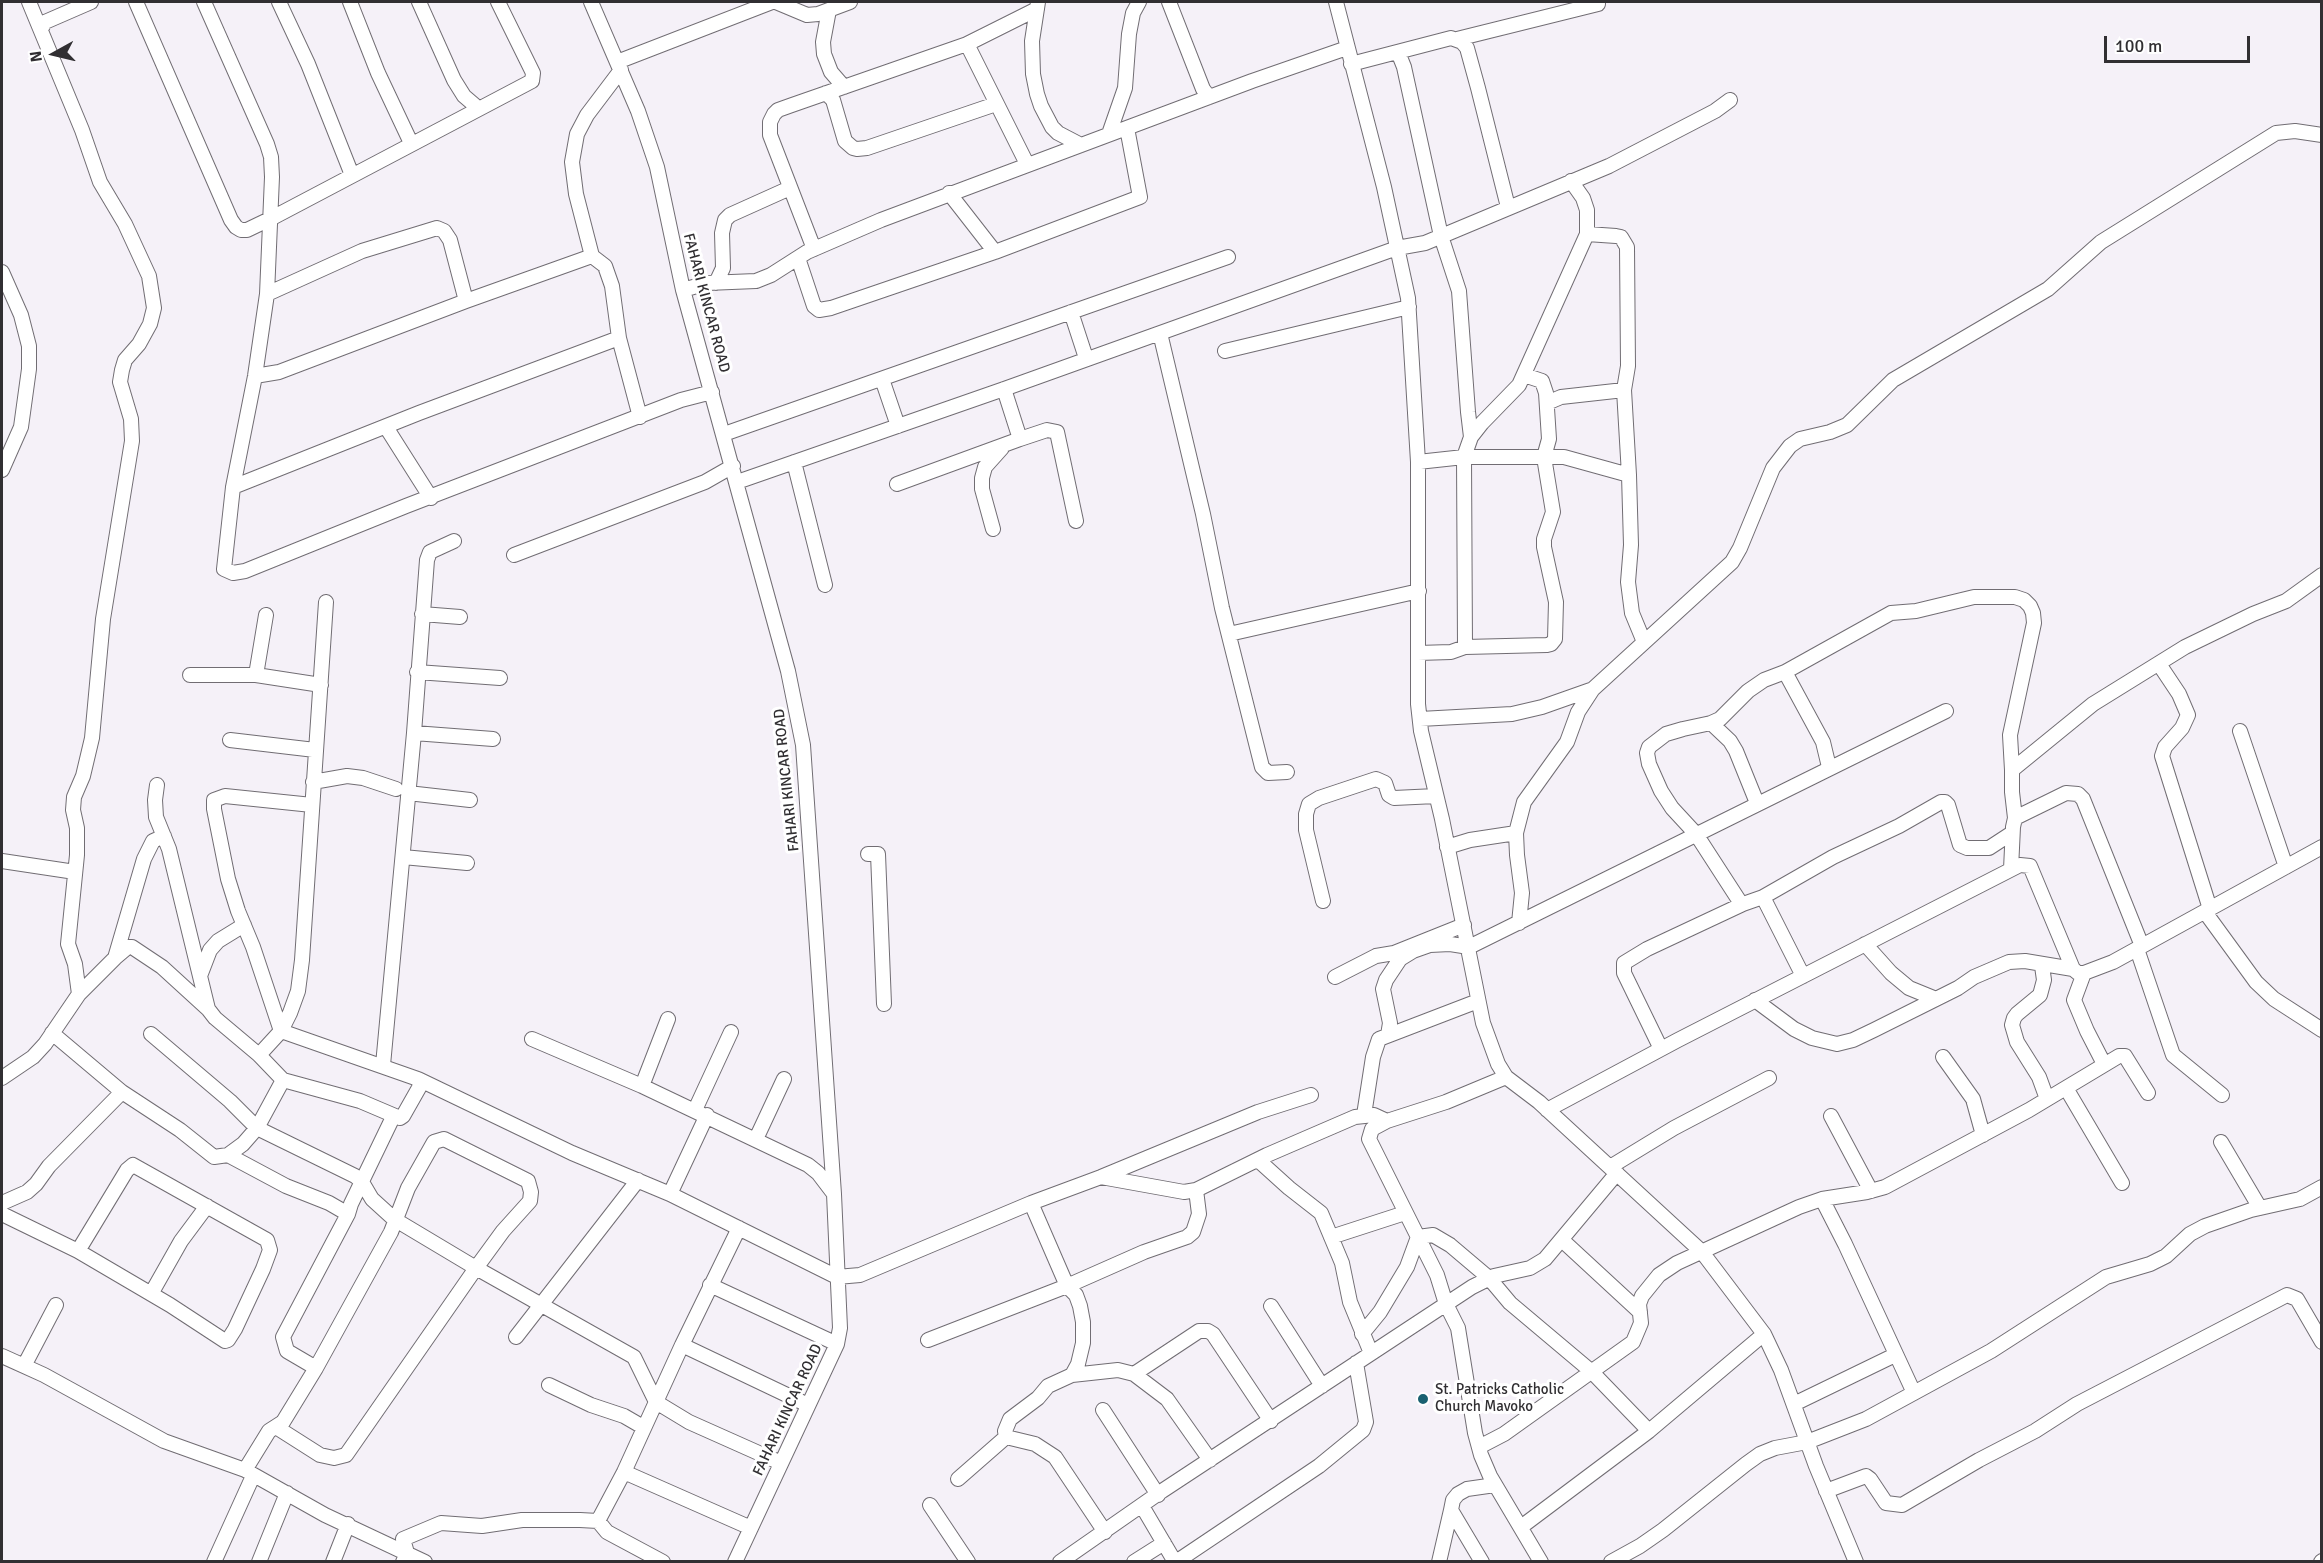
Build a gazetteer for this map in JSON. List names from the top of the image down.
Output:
{
  "streets": {
    "street": ["FAHARI KINCAR ROAD"]
  },
  "places": ["St. Patricks Catholic Church Mavoko"],
  "scale_bar": "100 m",
  "north": "left"
}
